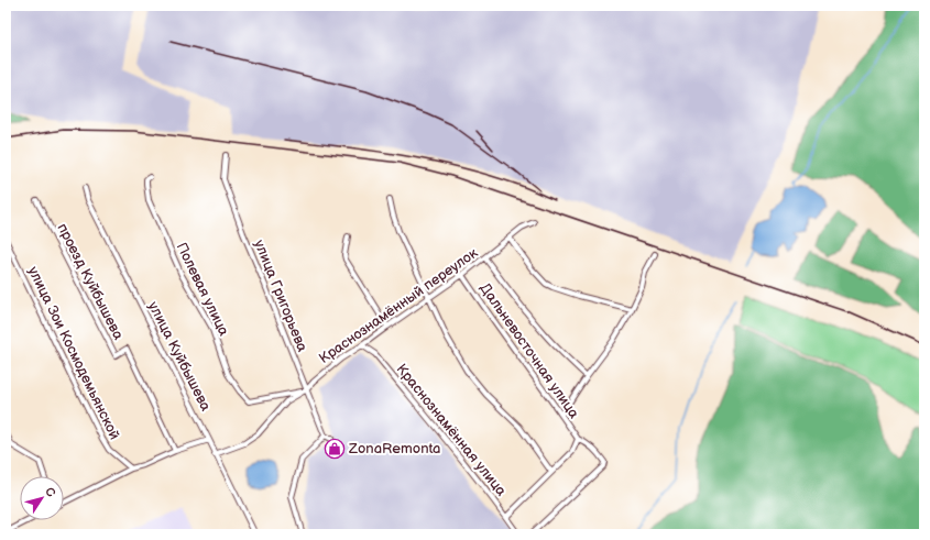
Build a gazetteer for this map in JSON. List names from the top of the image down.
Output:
{
  "streets": {
    "street": [
      "проезд Куйбышева",
      "Полевая улица",
      "улица Григорьева",
      "Краснознамённый переулок",
      "Дальневосточная улица",
      "улица Зои Космодемьянской",
      "улица Куйбышева",
      "Краснознамённая улица"
    ]
  },
  "crossings": [
    ["Полевая улица", "улица Григорьева"],
    ["Полевая улица", "Краснознамённый переулок"],
    ["улица Григорьева", "Краснознамённый переулок"],
    ["Краснознамённый переулок", "Дальневосточная улица"],
    ["Краснознамённый переулок", "улица Куйбышева"],
    ["Краснознамённый переулок", "Краснознамённая улица"]
  ],
  "places": {
    "shop": ["ZonaRemonta"]
  },
  "north": "top right"
}
